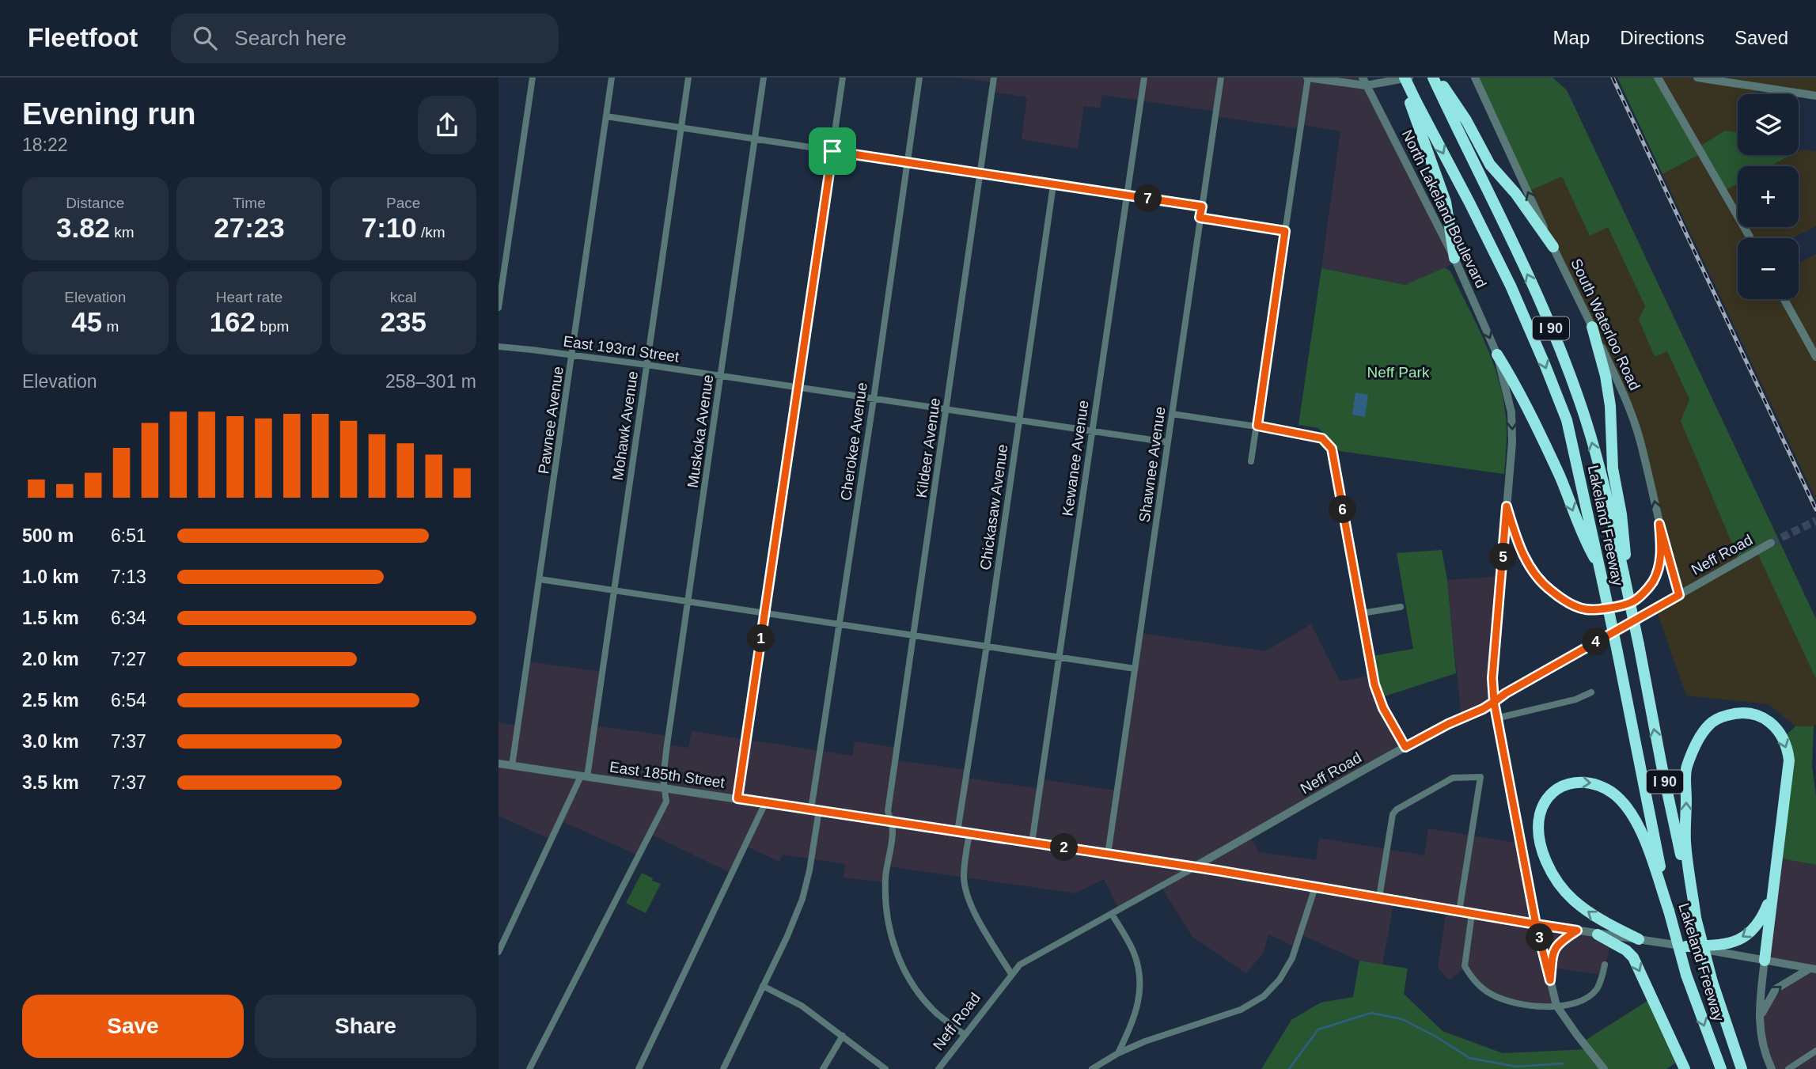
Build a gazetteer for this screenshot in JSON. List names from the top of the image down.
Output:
{
  "streets": {
    "highway": ["I 90", "Lakeland Freeway"],
    "street": [
      "North Lakeland Boulevard",
      "South Waterloo Road",
      "East 193rd Street",
      "Pawnee Avenue",
      "Mohawk Avenue",
      "Muskoka Avenue",
      "Cherokee Avenue",
      "Kildeer Avenue",
      "Kewanee Avenue",
      "Shawnee Avenue",
      "Chickasaw Avenue",
      "Neff Road",
      "East 185th Street"
    ]
  },
  "crossings": [
    ["North Lakeland Boulevard", "Neff Road"],
    ["North Lakeland Boulevard", "East 185th Street"],
    ["South Waterloo Road", "Neff Road"],
    ["East 193rd Street", "Pawnee Avenue"],
    ["East 193rd Street", "Mohawk Avenue"],
    ["East 193rd Street", "Muskoka Avenue"],
    ["East 193rd Street", "Cherokee Avenue"],
    ["East 193rd Street", "Kildeer Avenue"],
    ["East 193rd Street", "Kewanee Avenue"],
    ["East 193rd Street", "Shawnee Avenue"],
    ["East 193rd Street", "Chickasaw Avenue"],
    ["Pawnee Avenue", "East 185th Street"],
    ["Mohawk Avenue", "East 185th Street"],
    ["Muskoka Avenue", "East 185th Street"],
    ["Cherokee Avenue", "East 185th Street"],
    ["Kildeer Avenue", "Neff Road"],
    ["Kildeer Avenue", "East 185th Street"],
    ["Kewanee Avenue", "East 185th Street"],
    ["Shawnee Avenue", "East 185th Street"],
    ["Chickasaw Avenue", "East 185th Street"],
    ["Neff Road", "East 185th Street"]
  ],
  "one_way": ["South Waterloo Road"],
  "parks": ["Neff Park"],
  "page": {
    "header": "Fleetfoot",
    "search": "Search here",
    "nav": ["Map", "Directions", "Saved"],
    "heading": ["Evening run", "18:22"],
    "map_buttons": ["+", "−"],
    "stats": [
      ["Distance", "3.82 km"],
      ["Time", "27:23"],
      ["Pace", "7:10 /km"],
      ["Elevation", "45 m"],
      ["Heart rate", "162 bpm"],
      ["kcal", "235"]
    ],
    "pins": [
      "7",
      "6",
      "5",
      "1",
      "4",
      "2",
      "3"
    ],
    "chart": ["Elevation", "258–301 m"],
    "list": [
      {
        "name": "500 m",
        "note": "6:51"
      },
      {
        "name": "1.0 km",
        "note": "7:13"
      },
      {
        "name": "1.5 km",
        "note": "6:34"
      },
      {
        "name": "2.0 km",
        "note": "7:27"
      },
      {
        "name": "2.5 km",
        "note": "6:54"
      },
      {
        "name": "3.0 km",
        "note": "7:37"
      },
      {
        "name": "3.5 km",
        "note": "7:37"
      }
    ],
    "buttons": ["Save", "Share"]
  }
}
